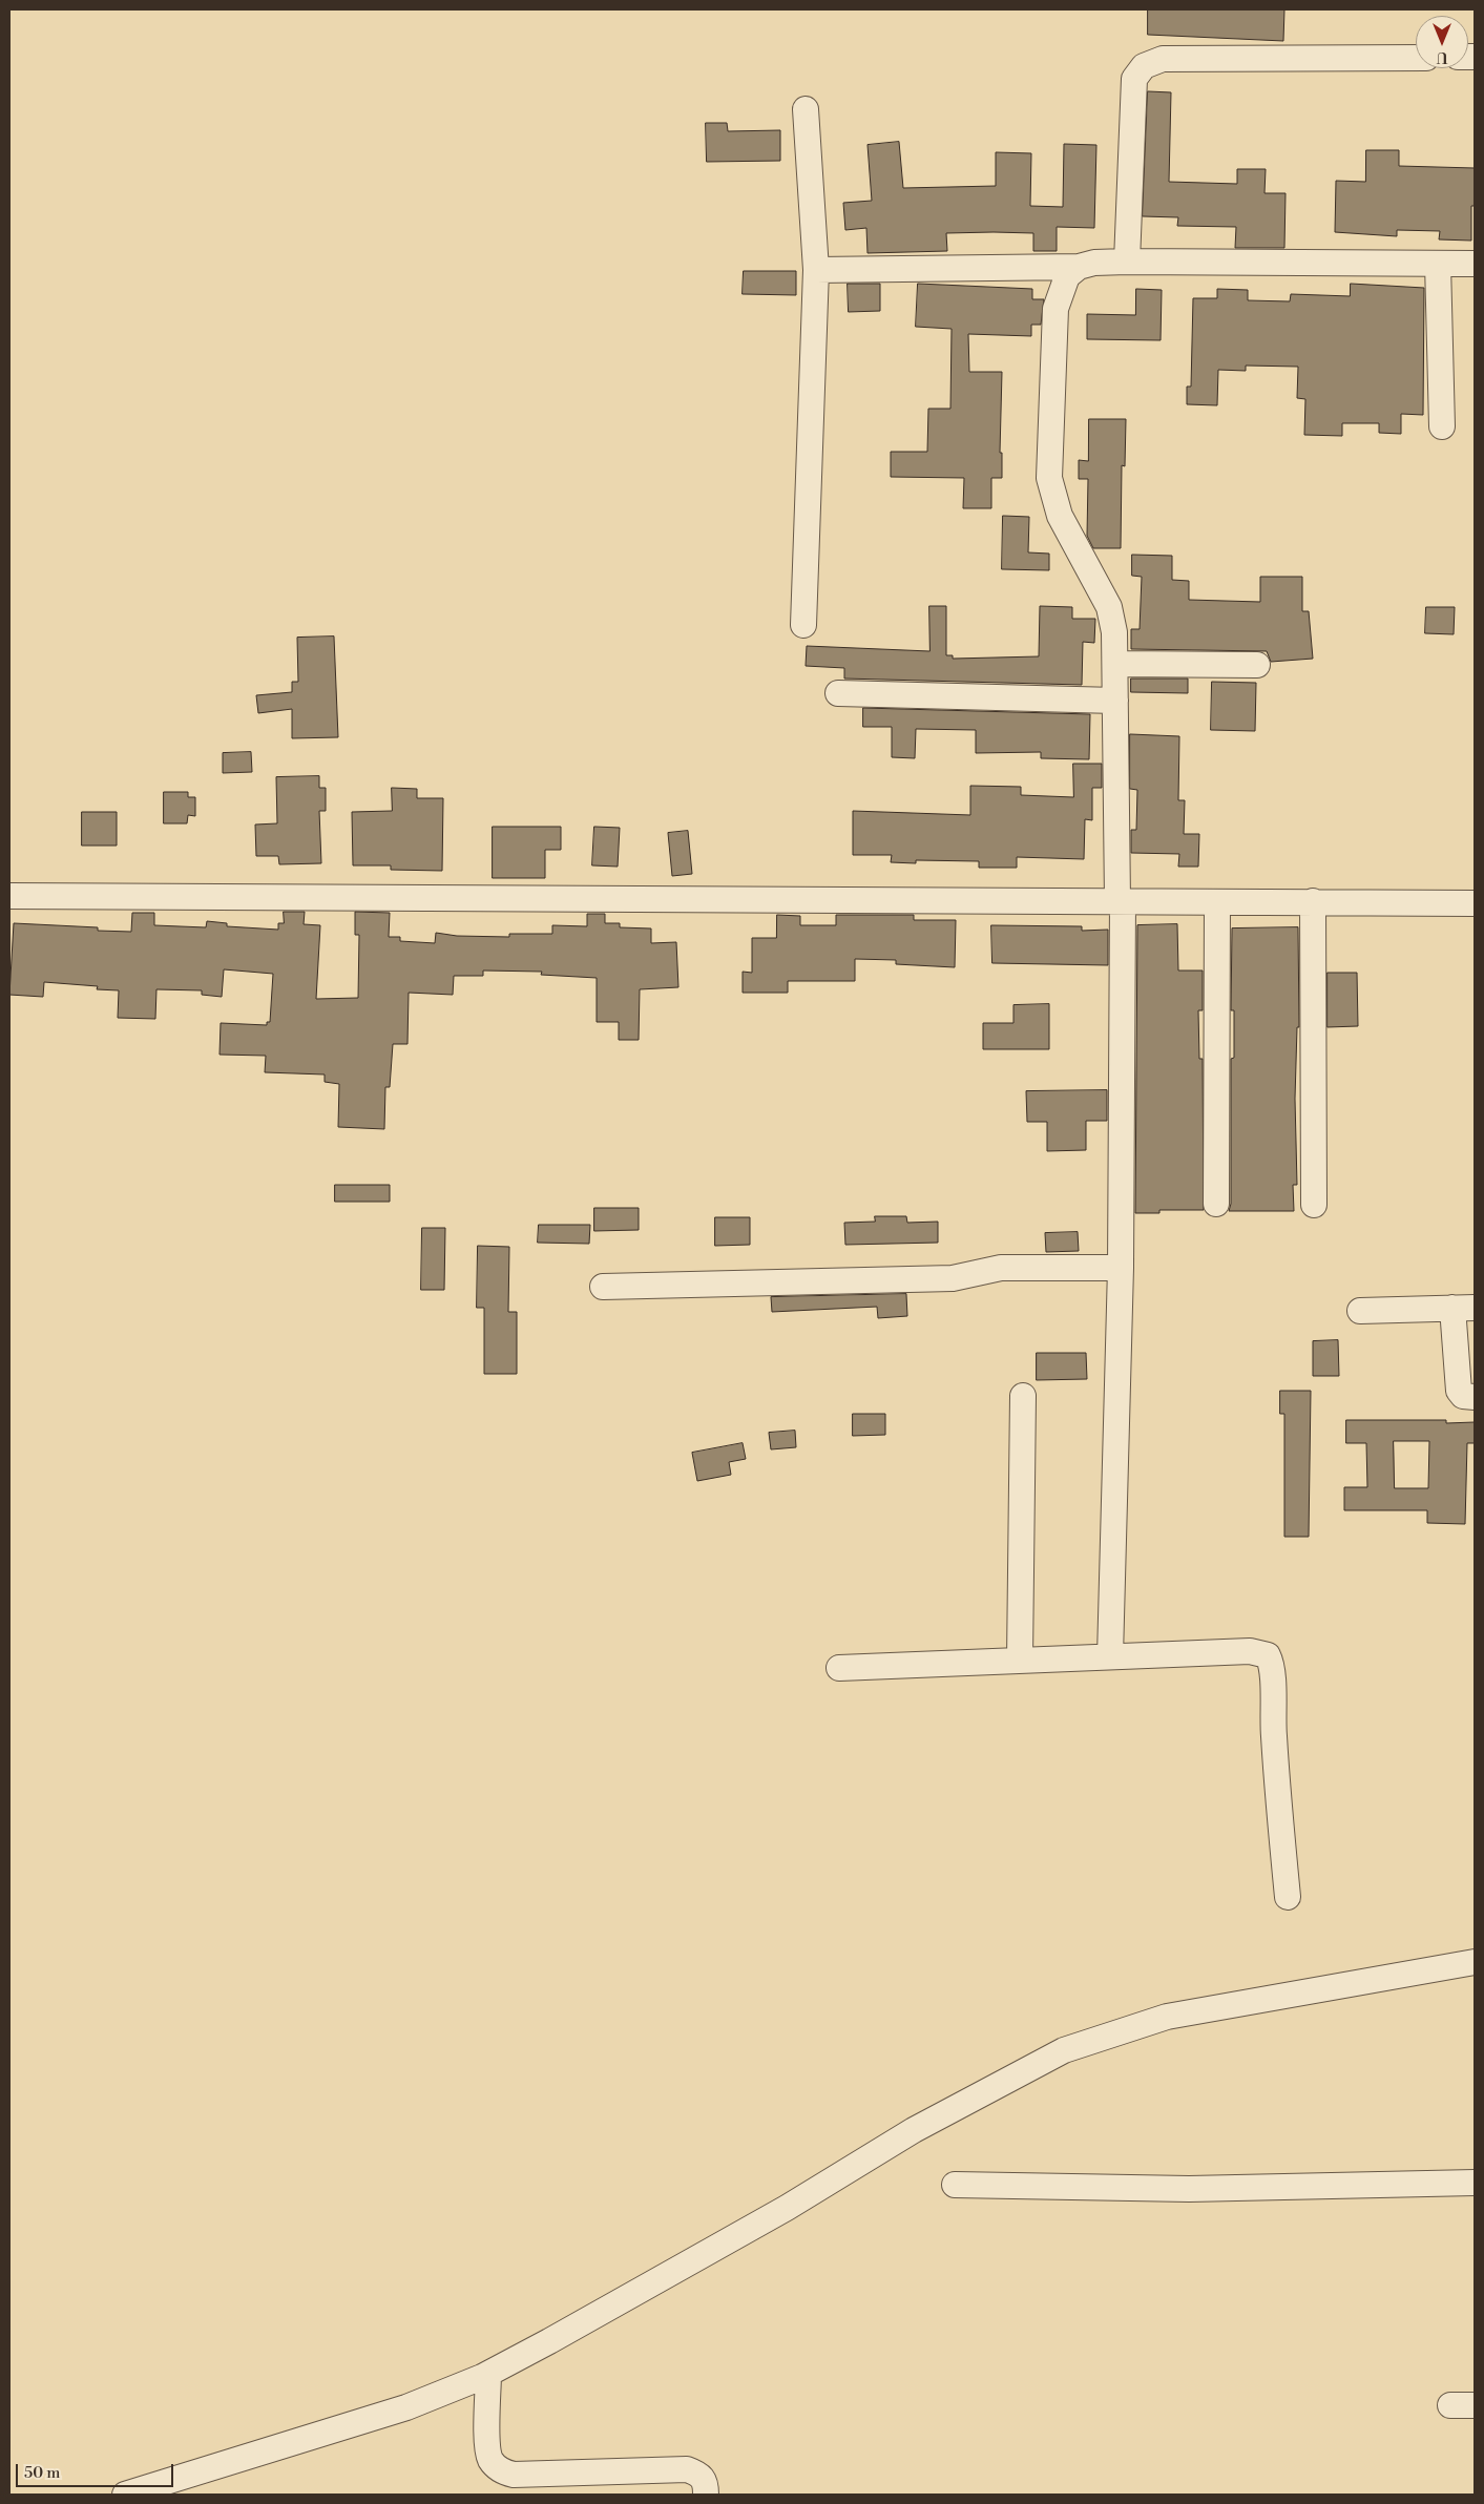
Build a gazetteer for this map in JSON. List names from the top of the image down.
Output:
{
  "scale_bar": "50 m",
  "north": "bottom"
}
